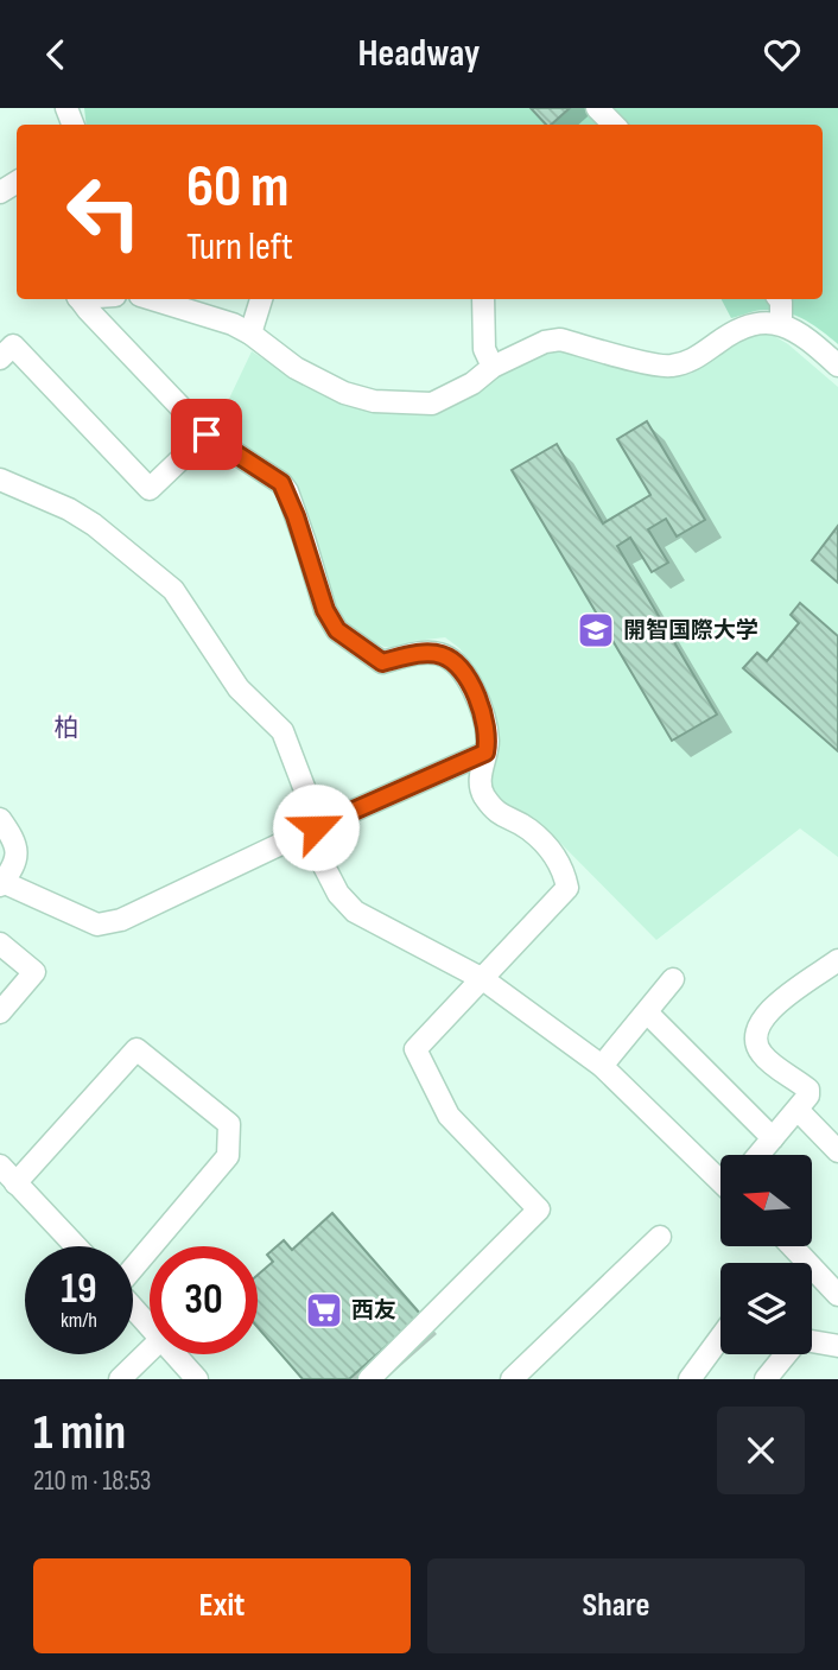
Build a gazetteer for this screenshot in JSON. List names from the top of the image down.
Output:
{
  "districts": ["柏"],
  "places": {
    "school or university": ["開智国際大学"],
    "supermarket": ["西友"]
  },
  "north": "left",
  "page": {
    "header": "Headway",
    "turn": ["60 m", "Turn left"],
    "speed": "19 km/h",
    "limit": "30",
    "heading": ["1 min", "210 m · 18:53"],
    "buttons": ["Exit", "Share"]
  }
}
